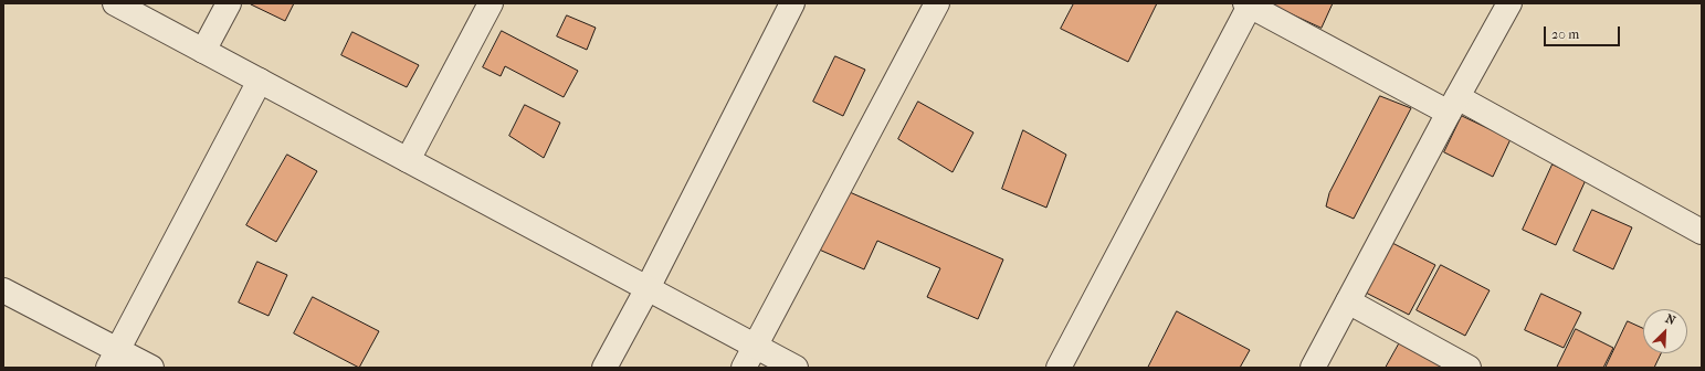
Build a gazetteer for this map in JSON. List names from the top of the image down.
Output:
{
  "scale_bar": "20 m",
  "north": "top right"
}
